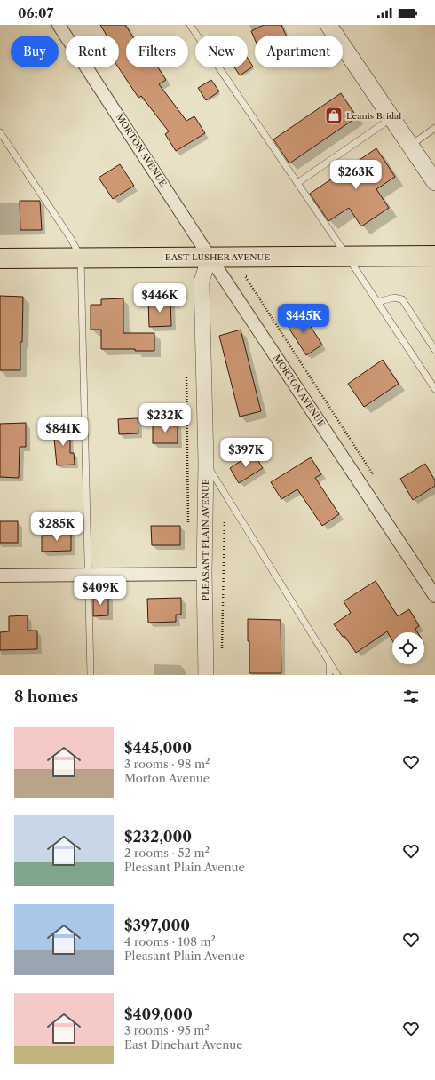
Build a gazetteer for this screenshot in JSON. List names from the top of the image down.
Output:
{
  "streets": {
    "main road": ["EAST LUSHER AVENUE"],
    "street": ["MORTON AVENUE", "PLEASANT PLAIN AVENUE"]
  },
  "crossings": [
    ["MORTON AVENUE", "EAST LUSHER AVENUE"],
    ["MORTON AVENUE", "PLEASANT PLAIN AVENUE"],
    ["EAST LUSHER AVENUE", "PLEASANT PLAIN AVENUE"]
  ],
  "places": {
    "shop": ["Leanis Bridal"]
  },
  "page": {
    "status": "06:07",
    "chip": [
      "Buy",
      "Rent",
      "Filters",
      "New",
      "Apartment"
    ],
    "price": [
      "$263K",
      "$446K",
      "$445K",
      "$232K",
      "$841K",
      "$397K",
      "$285K",
      "$409K"
    ],
    "heading": "8 homes",
    "list": [
      {
        "name": "$445,000",
        "note": "3 rooms · 98 m² · Morton Avenue"
      },
      {
        "name": "$232,000",
        "note": "2 rooms · 52 m² · Pleasant Plain Avenue"
      },
      {
        "name": "$397,000",
        "note": "4 rooms · 108 m² · Pleasant Plain Avenue"
      },
      {
        "name": "$409,000",
        "note": "3 rooms · 95 m² · East Dinehart Avenue"
      }
    ]
  }
}
